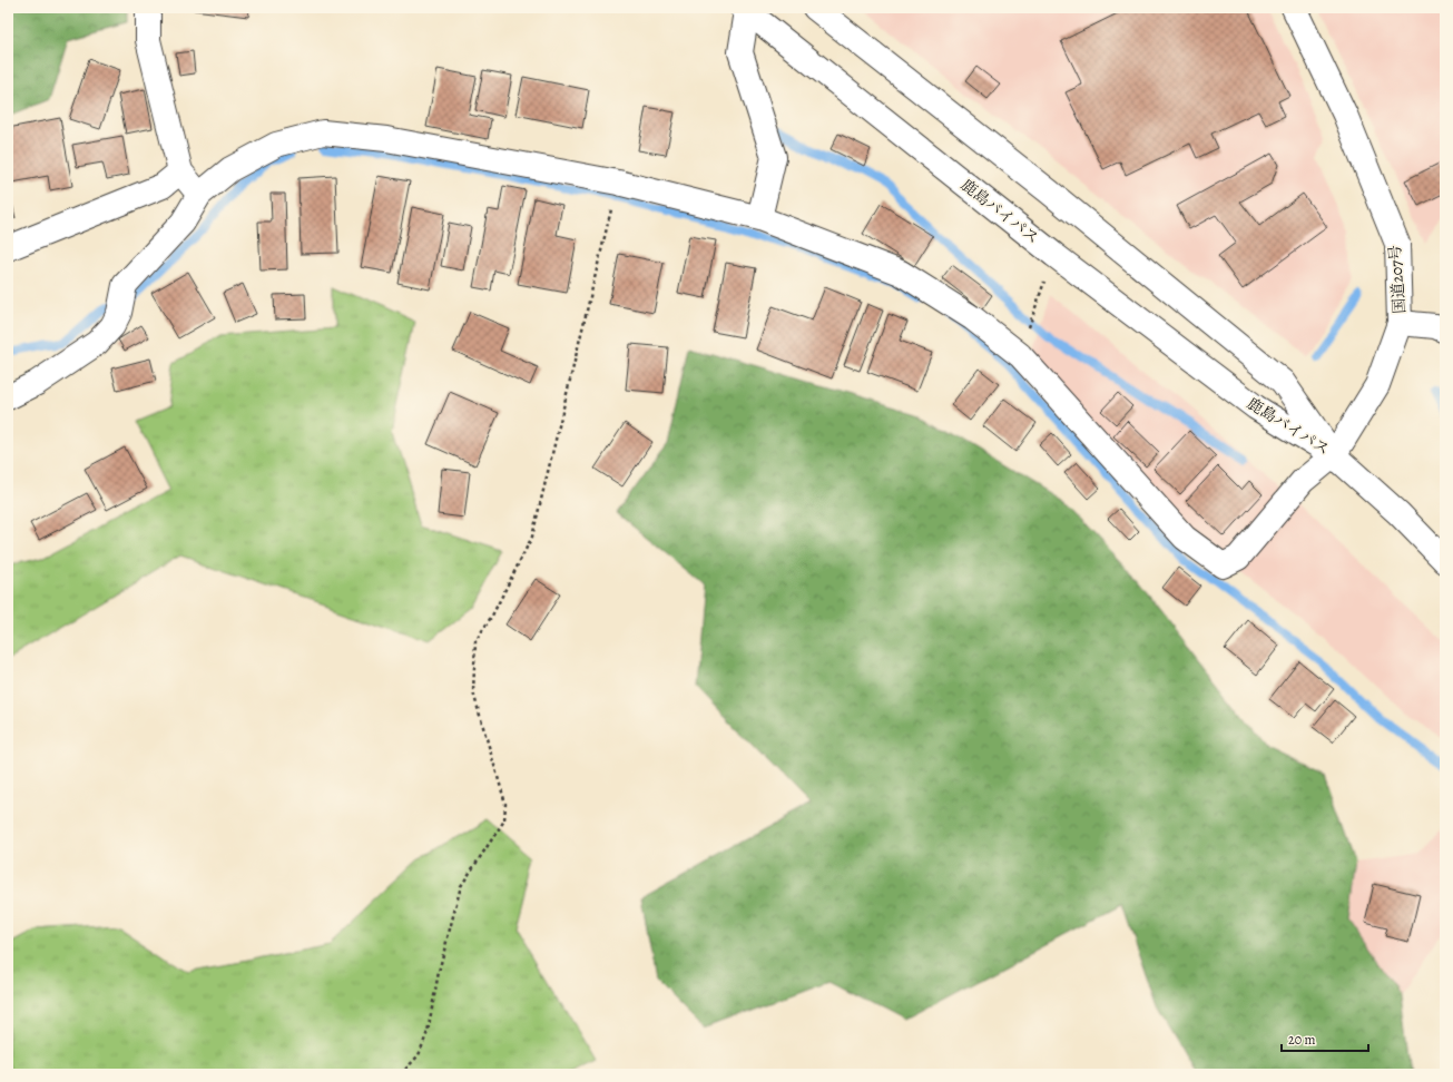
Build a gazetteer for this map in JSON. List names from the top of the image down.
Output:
{
  "streets": {
    "main road": ["鹿島バイパス", "国道207号"]
  },
  "crossings": [
    ["鹿島バイパス", "国道207号"]
  ],
  "scale_bar": "20 m"
}
